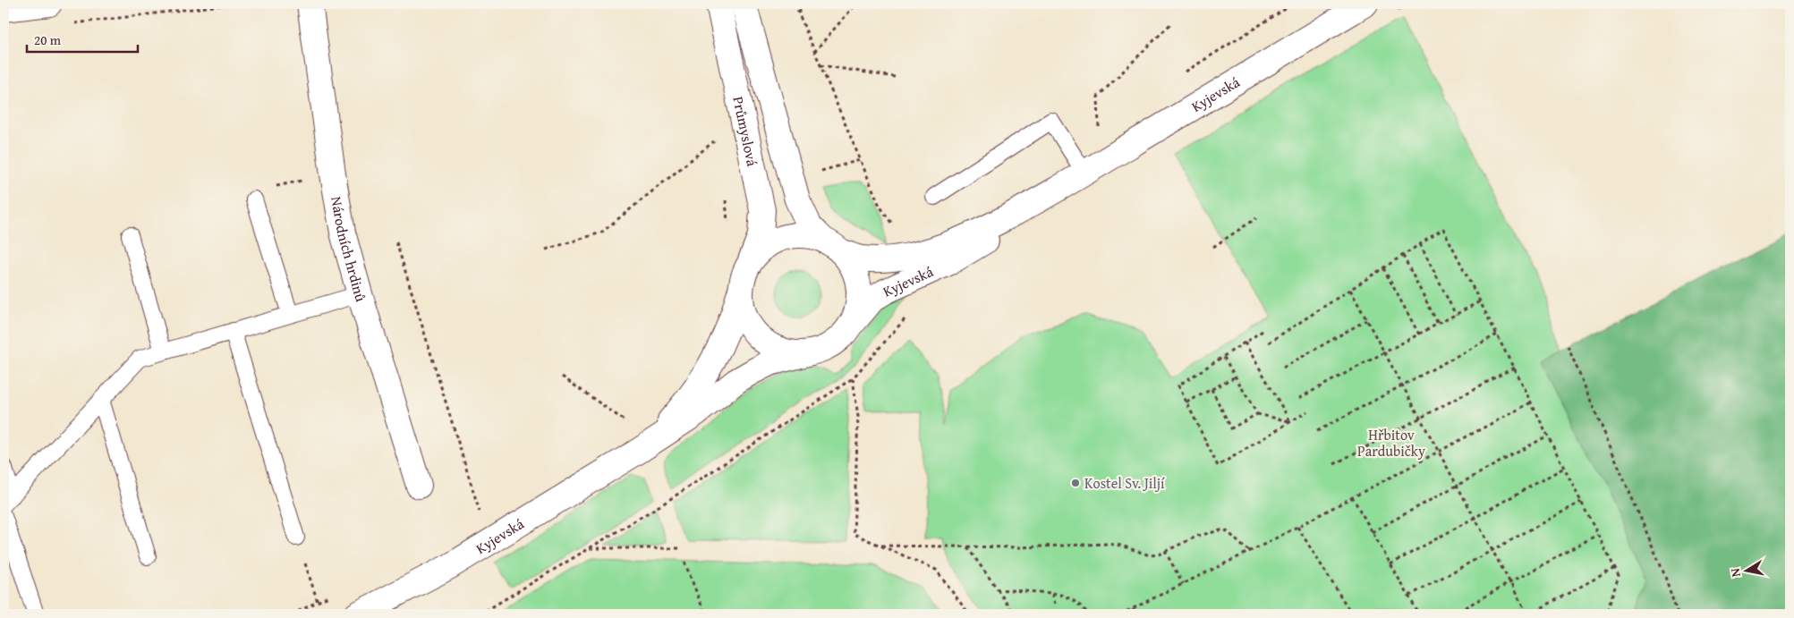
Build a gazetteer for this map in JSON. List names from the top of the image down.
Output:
{
  "streets": {
    "street": ["Kyjevská", "Průmyslová", "Národních hrdinů"]
  },
  "crossings": [
    ["Kyjevská", "Průmyslová"]
  ],
  "parks": ["Hřbitov Pardubičky"],
  "places": ["Kostel Sv. Jiljí"],
  "scale_bar": "20 m",
  "north": "left"
}
